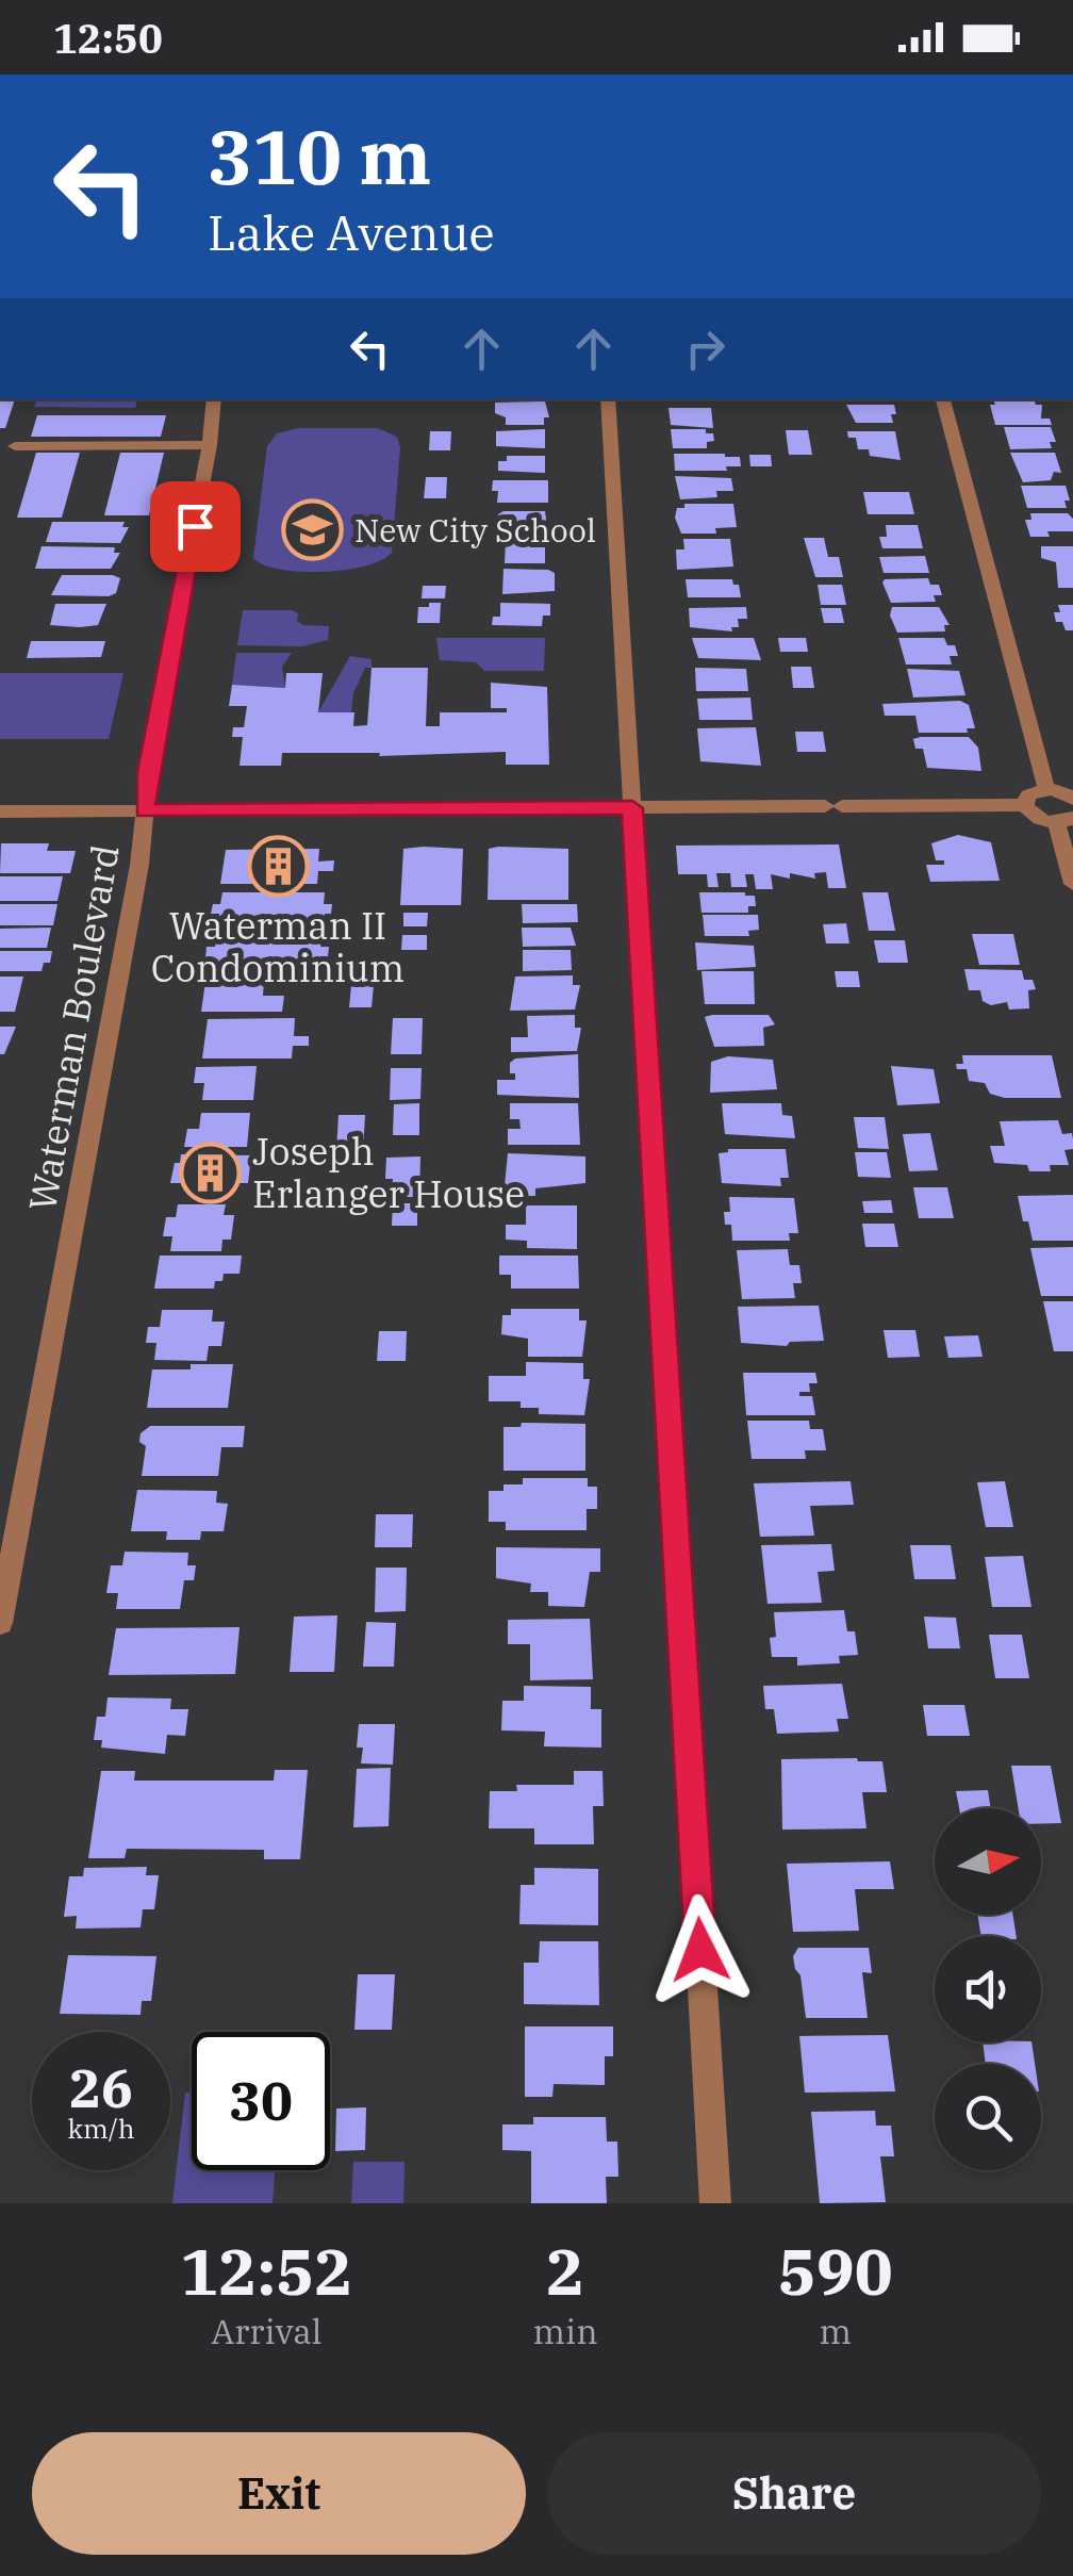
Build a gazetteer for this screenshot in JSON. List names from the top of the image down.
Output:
{
  "streets": {
    "street": ["Waterman Boulevard"]
  },
  "places": {
    "school or university": ["New City School"],
    "building": ["Waterman II Condominium", "Joseph Erlanger House"]
  },
  "north": "right",
  "page": {
    "status": "12:50",
    "turn": ["310 m", "Lake Avenue"],
    "speed": "26 km/h",
    "limit": "30",
    "eta": [
      "12:52",
      "Arrival",
      "2",
      "min",
      "590",
      "m"
    ],
    "buttons": ["Exit", "Share"]
  }
}
